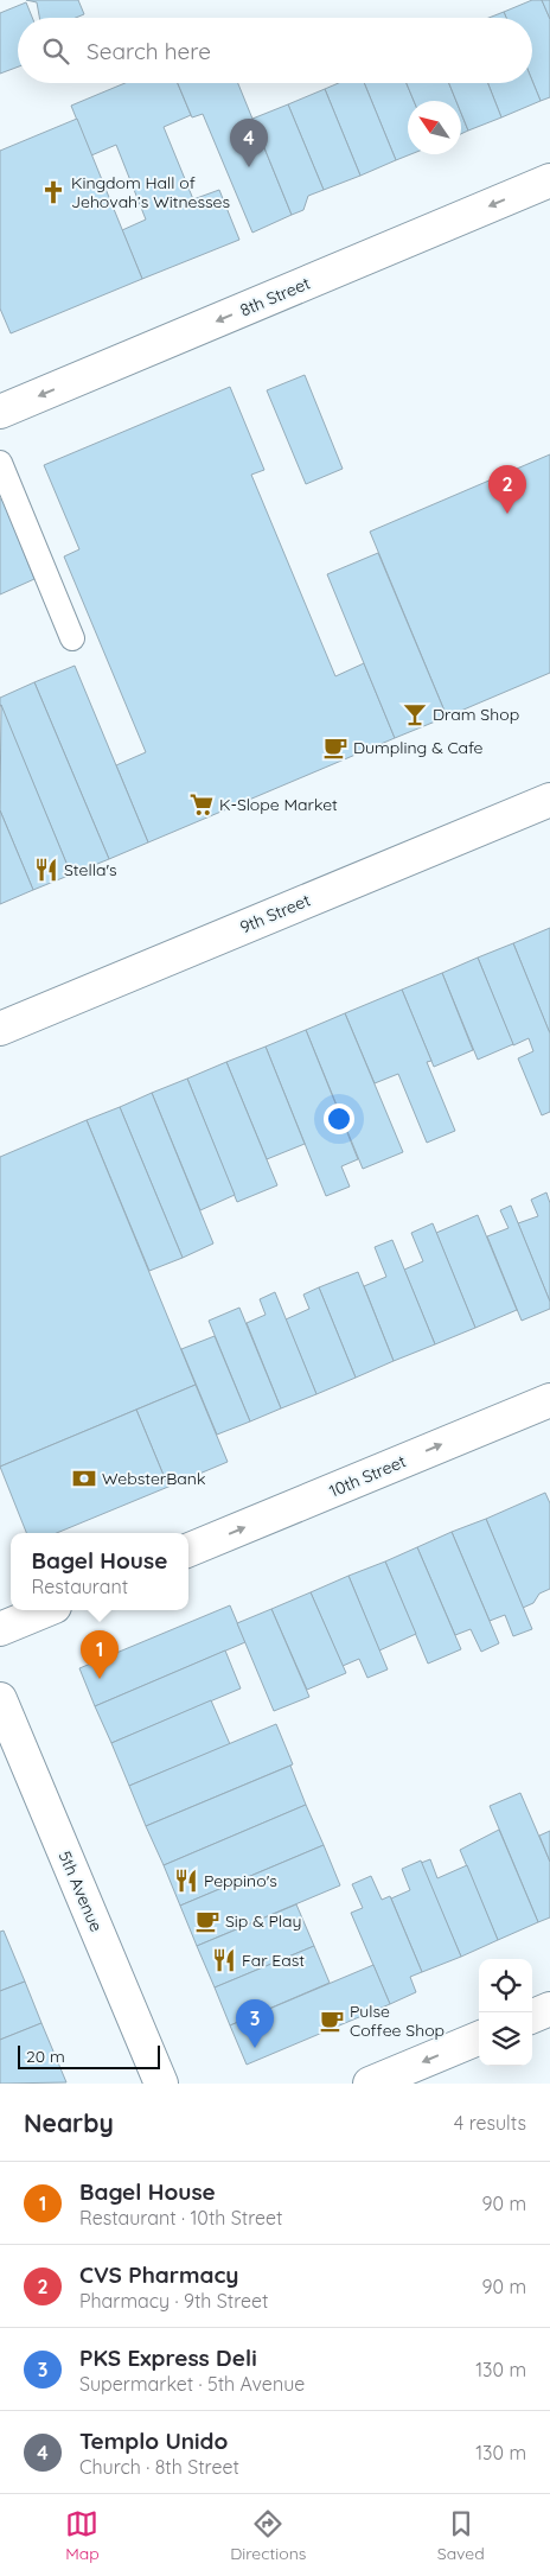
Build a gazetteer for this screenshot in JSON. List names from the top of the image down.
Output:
{
  "streets": {
    "street": [
      "8th Street",
      "9th Street",
      "10th Street",
      "5th Avenue"
    ]
  },
  "one_way": ["8th Street", "10th Street"],
  "places": {
    "church": ["Kingdom Hall of Jehovah’s Witnesses"],
    "bar": ["Dram Shop"],
    "cafe": ["Dumpling & Cafe", "Sip & Play", "Pulse Coffee Shop"],
    "supermarket": ["K-Slope Market"],
    "restaurant": ["Stella's", "Peppino's", "Far East"],
    "bank": ["WebsterBank"]
  },
  "scale_bar": "20 m",
  "north": "top left",
  "page": {
    "search": "Search here",
    "pins": [
      "4",
      "2",
      "1",
      "3"
    ],
    "popup": ["Bagel House", "Restaurant"],
    "scale": "20 m",
    "heading": ["Nearby", "4 results"],
    "list": [
      {
        "mark": "1",
        "name": "Bagel House",
        "note": "Restaurant · 10th Street",
        "value": "90 m"
      },
      {
        "mark": "2",
        "name": "CVS Pharmacy",
        "note": "Pharmacy · 9th Street",
        "value": "90 m"
      },
      {
        "mark": "3",
        "name": "PKS Express Deli",
        "note": "Supermarket · 5th Avenue",
        "value": "130 m"
      },
      {
        "mark": "4",
        "name": "Templo Unido",
        "note": "Church · 8th Street",
        "value": "130 m"
      }
    ],
    "nav": ["Map", "Directions", "Saved"]
  }
}
